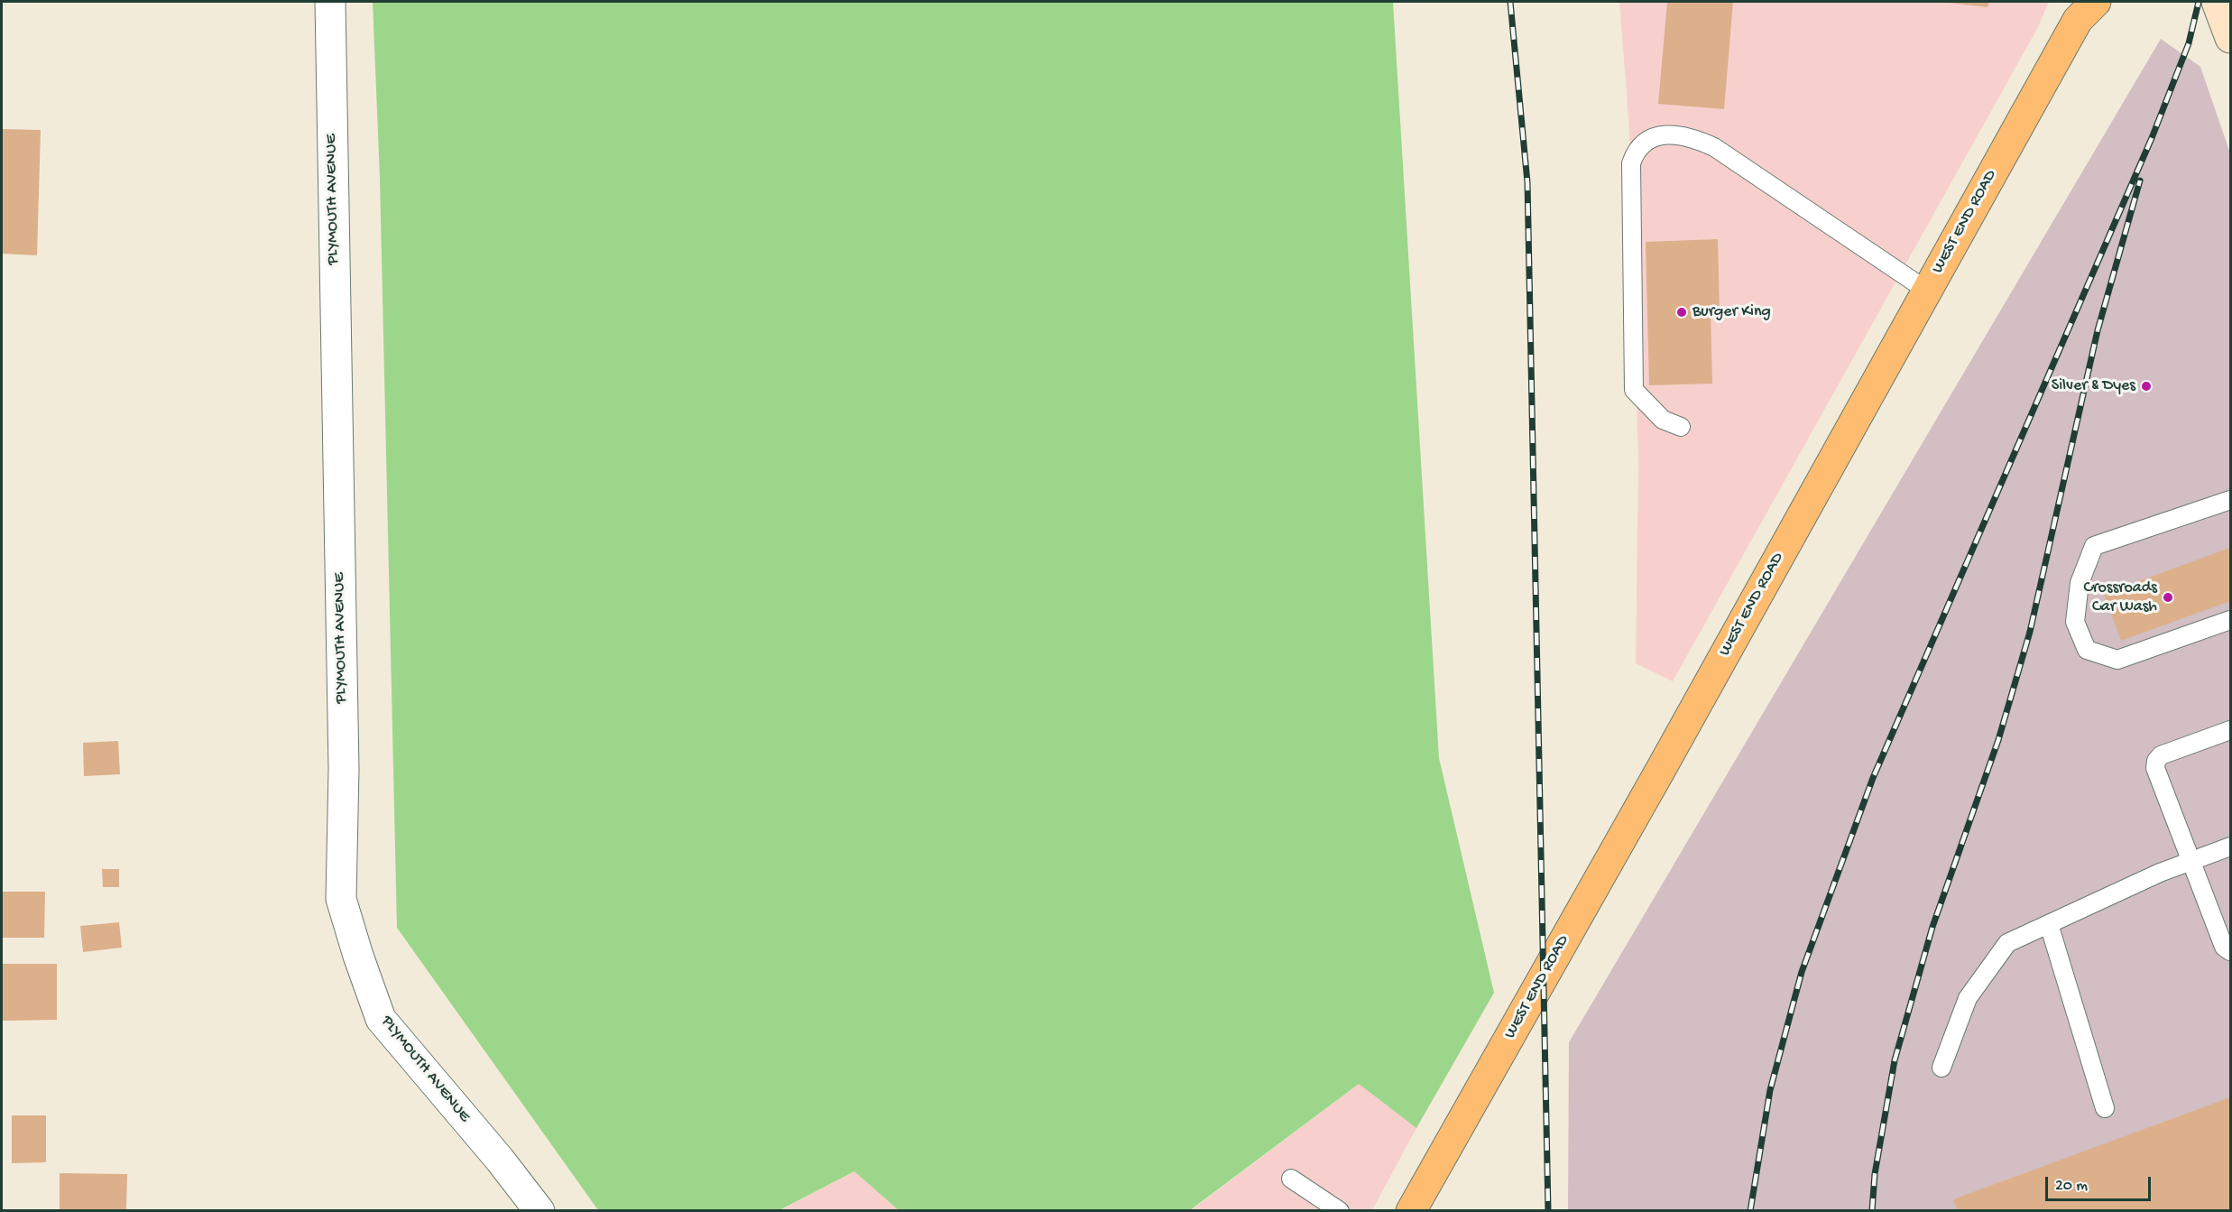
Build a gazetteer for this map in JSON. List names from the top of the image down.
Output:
{
  "streets": {
    "main road": ["WEST END ROAD"],
    "street": ["PLYMOUTH AVENUE"]
  },
  "places": ["Burger King", "Silver & Dyes", "Crossroads Car Wash"],
  "scale_bar": "20 m"
}
